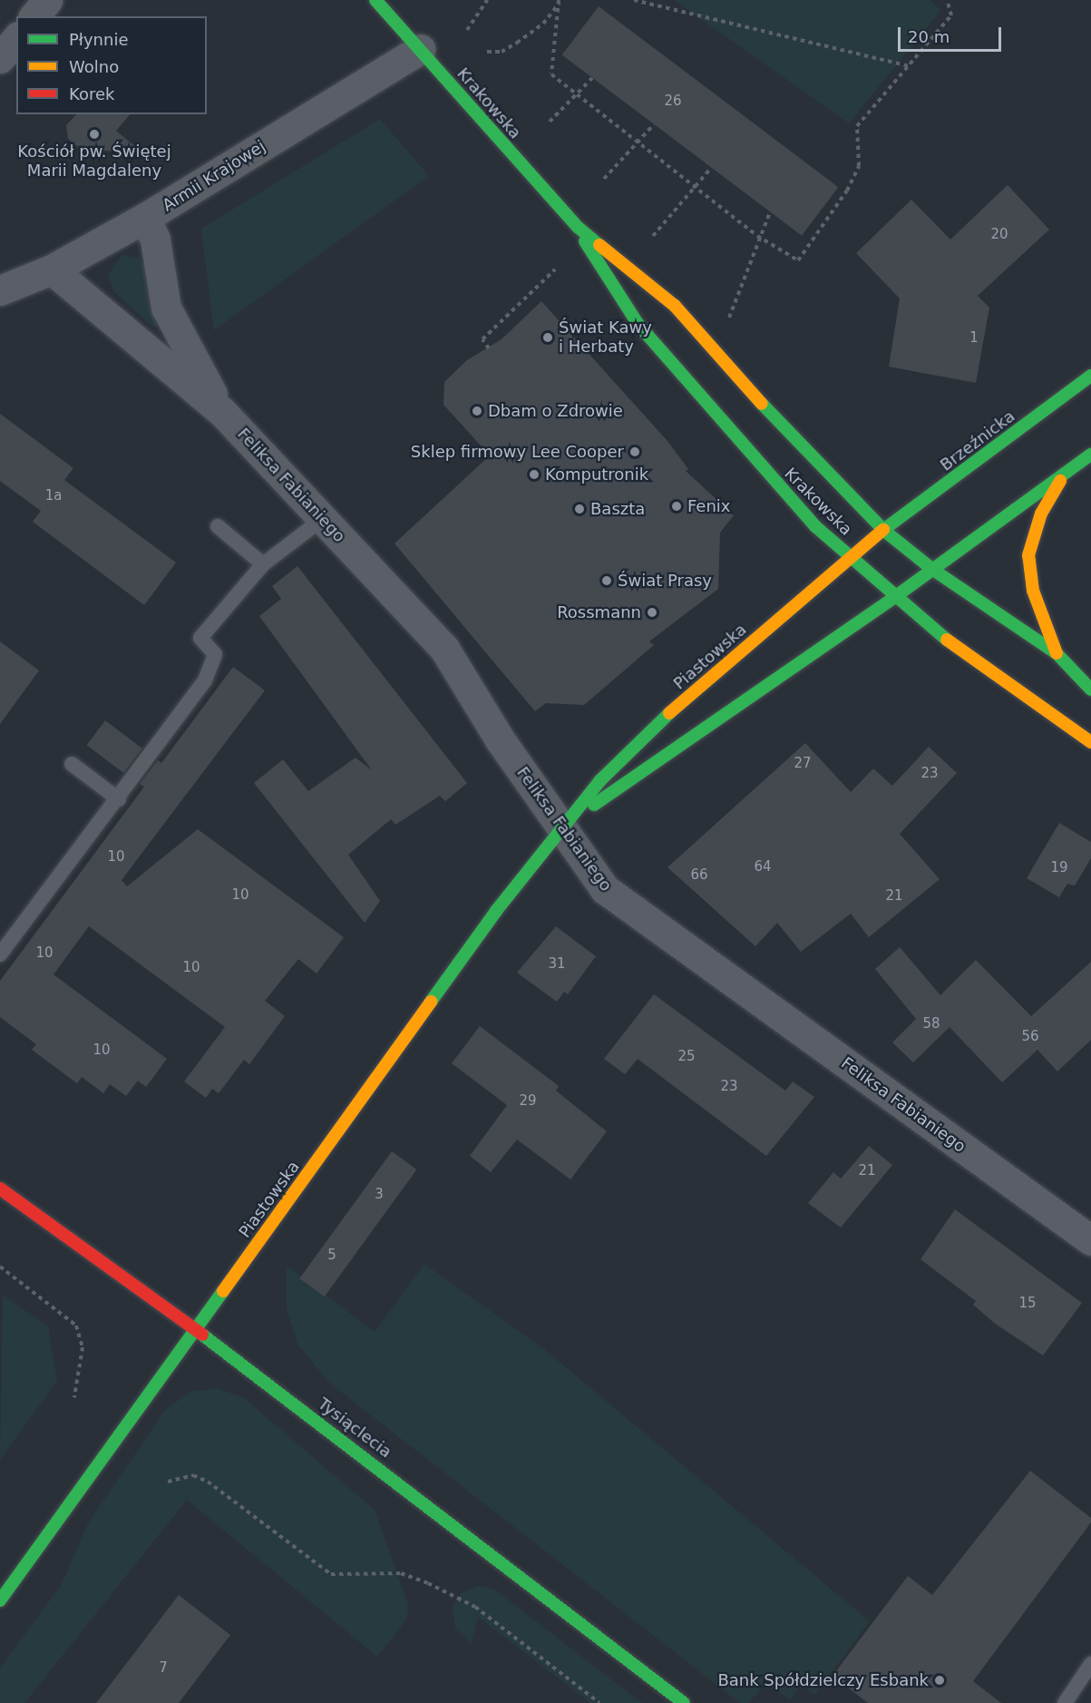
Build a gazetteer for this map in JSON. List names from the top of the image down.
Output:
{
  "streets": {
    "street": [
      "Krakowska",
      "Armii Krajowej",
      "Brzeźnicka",
      "Feliksa Fabianiego",
      "Piastowska",
      "Tysiąclecia"
    ]
  },
  "crossings": [
    ["Krakowska", "Armii Krajowej"],
    ["Krakowska", "Brzeźnicka"],
    ["Krakowska", "Piastowska"],
    ["Armii Krajowej", "Feliksa Fabianiego"],
    ["Brzeźnicka", "Piastowska"],
    ["Feliksa Fabianiego", "Piastowska"],
    ["Piastowska", "Tysiąclecia"]
  ],
  "places": [
    "Kościół pw. Świętej Marii Magdaleny",
    "Świat Kawy i Herbaty",
    "Dbam o Zdrowie",
    "Sklep firmowy Lee Cooper",
    "Komputronik",
    "Fenix",
    "Baszta",
    "Świat Prasy",
    "Rossmann",
    "Bank Spółdzielczy Esbank"
  ],
  "house_numbers": [
    "26",
    "20",
    "1",
    "1a",
    "27",
    "23",
    "10",
    "64",
    "19",
    "66",
    "10",
    "21",
    "10",
    "31",
    "10",
    "58",
    "56",
    "10",
    "25",
    "23",
    "29",
    "21",
    "3",
    "5",
    "15",
    "7"
  ],
  "legend": ["Płynnie", "Wolno", "Korek"],
  "scale_bar": "20 m"
}
